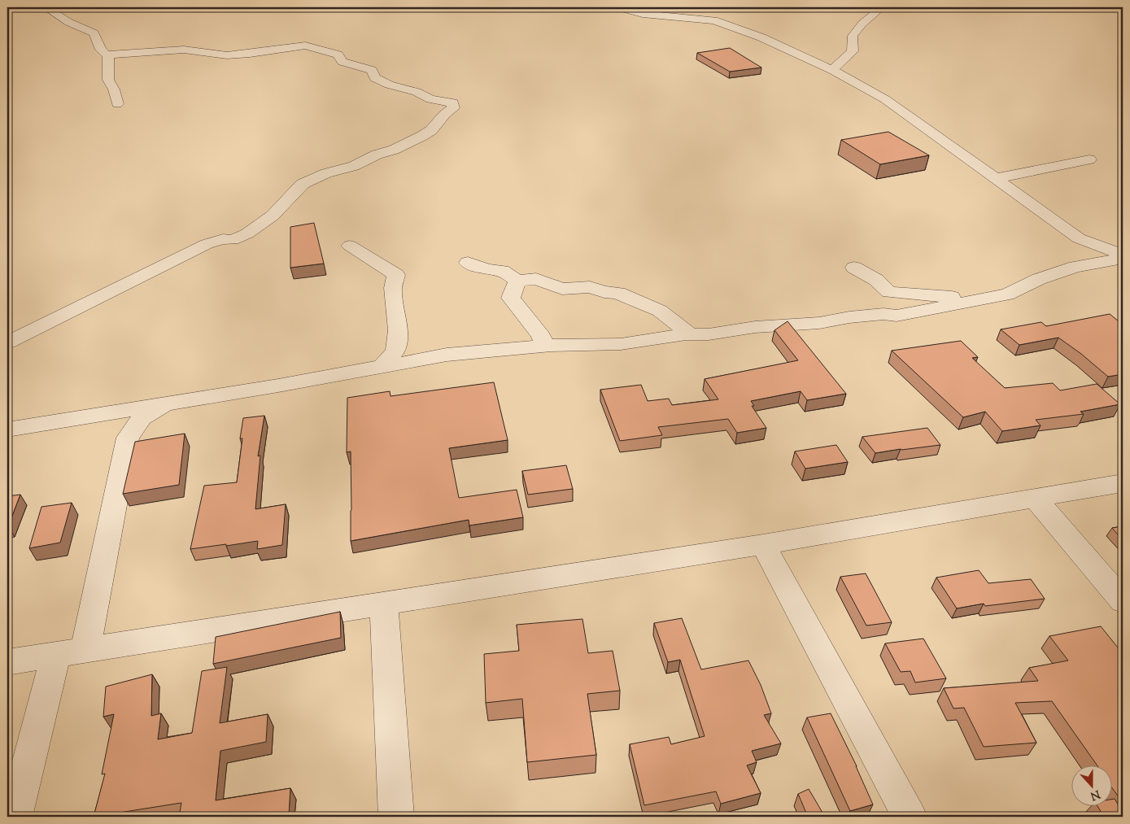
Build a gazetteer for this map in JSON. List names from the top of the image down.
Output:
{
  "north": "bottom"
}
